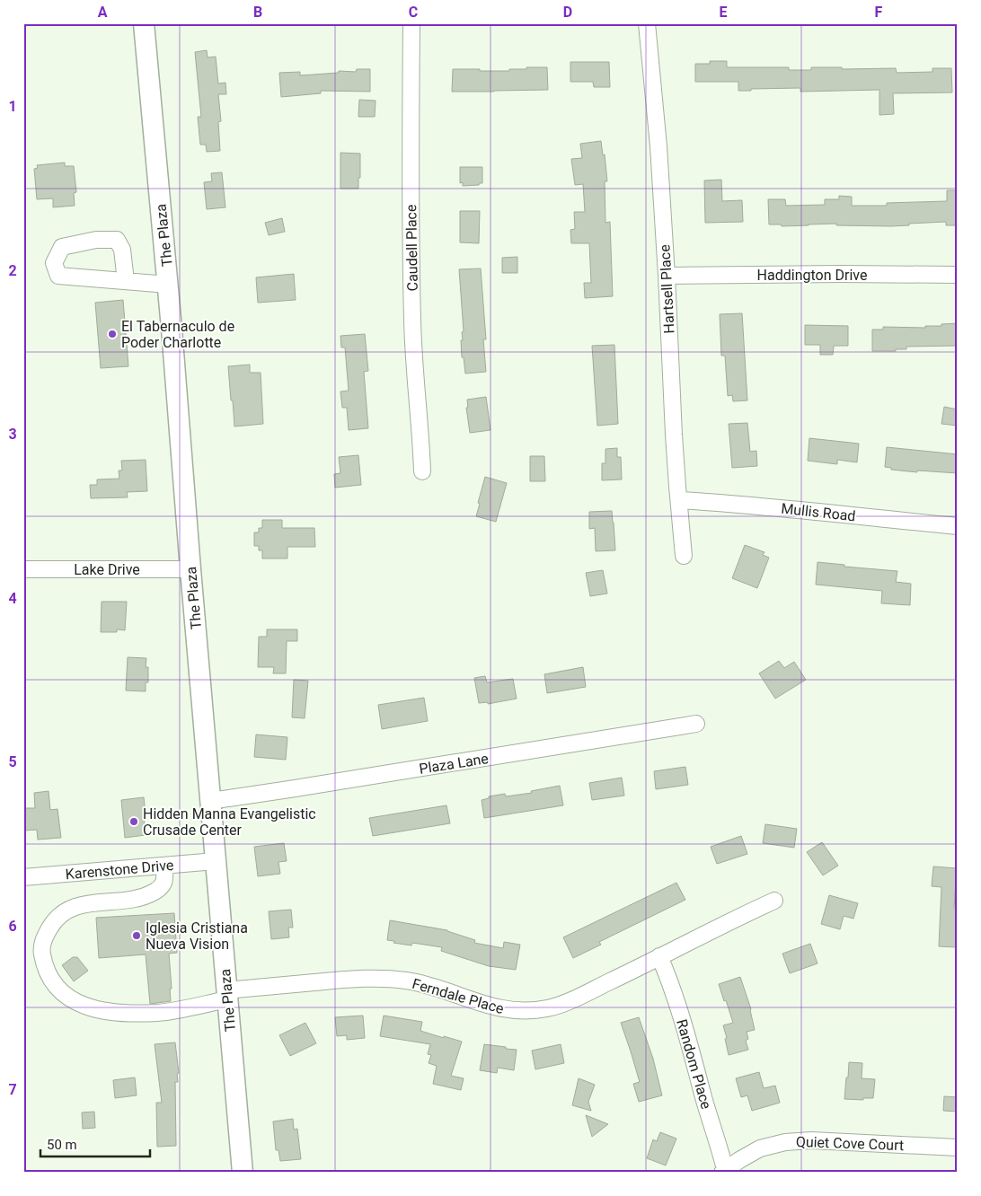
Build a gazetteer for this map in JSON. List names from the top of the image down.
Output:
{
  "streets": {
    "main road": ["The Plaza"],
    "street": [
      "Caudell Place",
      "Haddington Drive",
      "Hartsell Place",
      "Mullis Road",
      "Lake Drive",
      "Plaza Lane",
      "Karenstone Drive",
      "Ferndale Place",
      "Random Place",
      "Quiet Cove Court"
    ]
  },
  "crossings": [
    ["The Plaza", "Lake Drive"],
    ["The Plaza", "Plaza Lane"],
    ["The Plaza", "Karenstone Drive"],
    ["The Plaza", "Ferndale Place"],
    ["Haddington Drive", "Hartsell Place"],
    ["Hartsell Place", "Mullis Road"],
    ["Karenstone Drive", "Ferndale Place"],
    ["Ferndale Place", "Random Place"],
    ["Random Place", "Quiet Cove Court"]
  ],
  "places": ["El Tabernaculo de Poder Charlotte", "Hidden Manna Evangelistic Crusade Center", "Iglesia Cristiana Nueva Vision"],
  "scale_bar": "50 m",
  "grid": {
    "columns": [
      "A",
      "B",
      "C",
      "D",
      "E",
      "F"
    ],
    "rows": [
      "1",
      "2",
      "3",
      "4",
      "5",
      "6",
      "7"
    ]
  }
}
